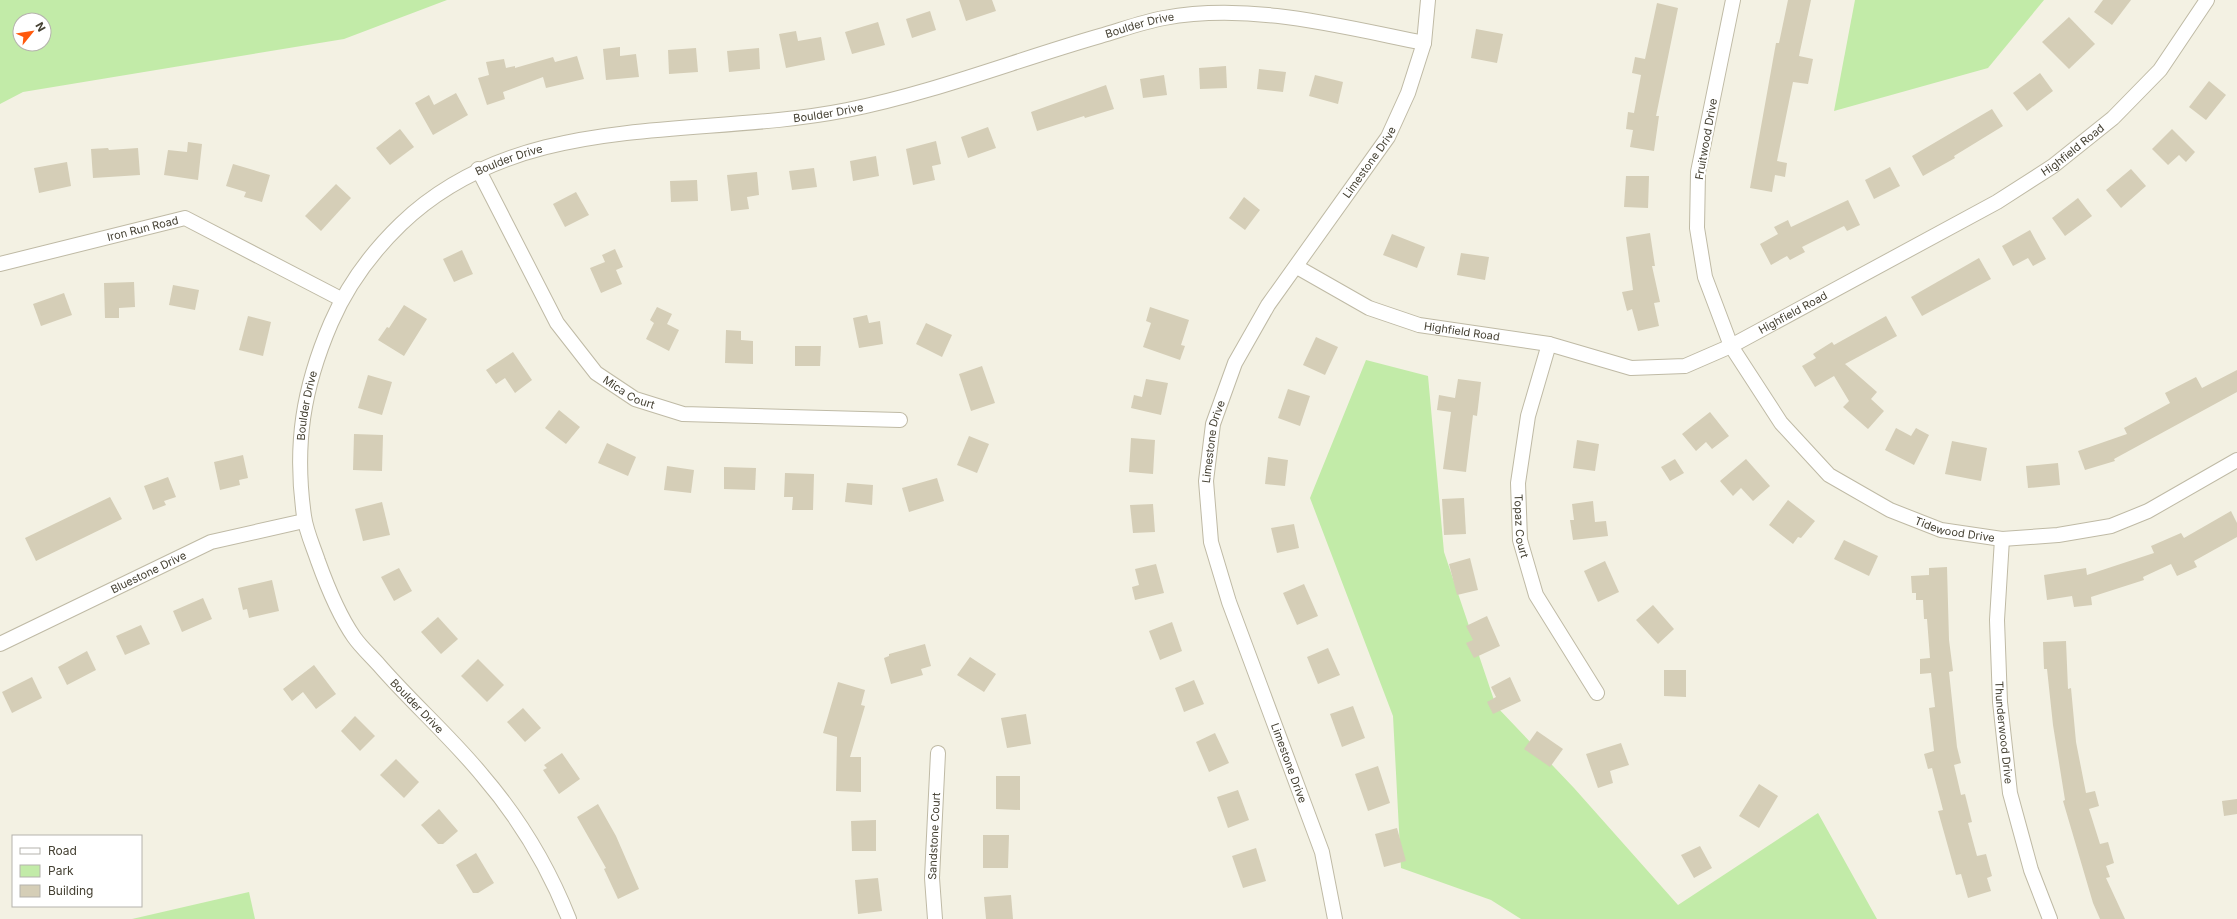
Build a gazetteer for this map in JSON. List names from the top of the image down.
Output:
{
  "streets": {
    "street": [
      "Boulder Drive",
      "Fruitwood Drive",
      "Highfield Road",
      "Limestone Drive",
      "Iron Run Road",
      "Mica Court",
      "Topaz Court",
      "Tidewood Drive",
      "Bluestone Drive",
      "Thunderwood Drive",
      "Sandstone Court"
    ]
  },
  "crossings": [
    ["Boulder Drive", "Limestone Drive"],
    ["Boulder Drive", "Iron Run Road"],
    ["Boulder Drive", "Mica Court"],
    ["Boulder Drive", "Bluestone Drive"],
    ["Fruitwood Drive", "Highfield Road"],
    ["Fruitwood Drive", "Tidewood Drive"],
    ["Highfield Road", "Limestone Drive"],
    ["Highfield Road", "Topaz Court"],
    ["Highfield Road", "Tidewood Drive"],
    ["Tidewood Drive", "Thunderwood Drive"]
  ],
  "legend": ["Road", "Park", "Building"],
  "north": "top right"
}
